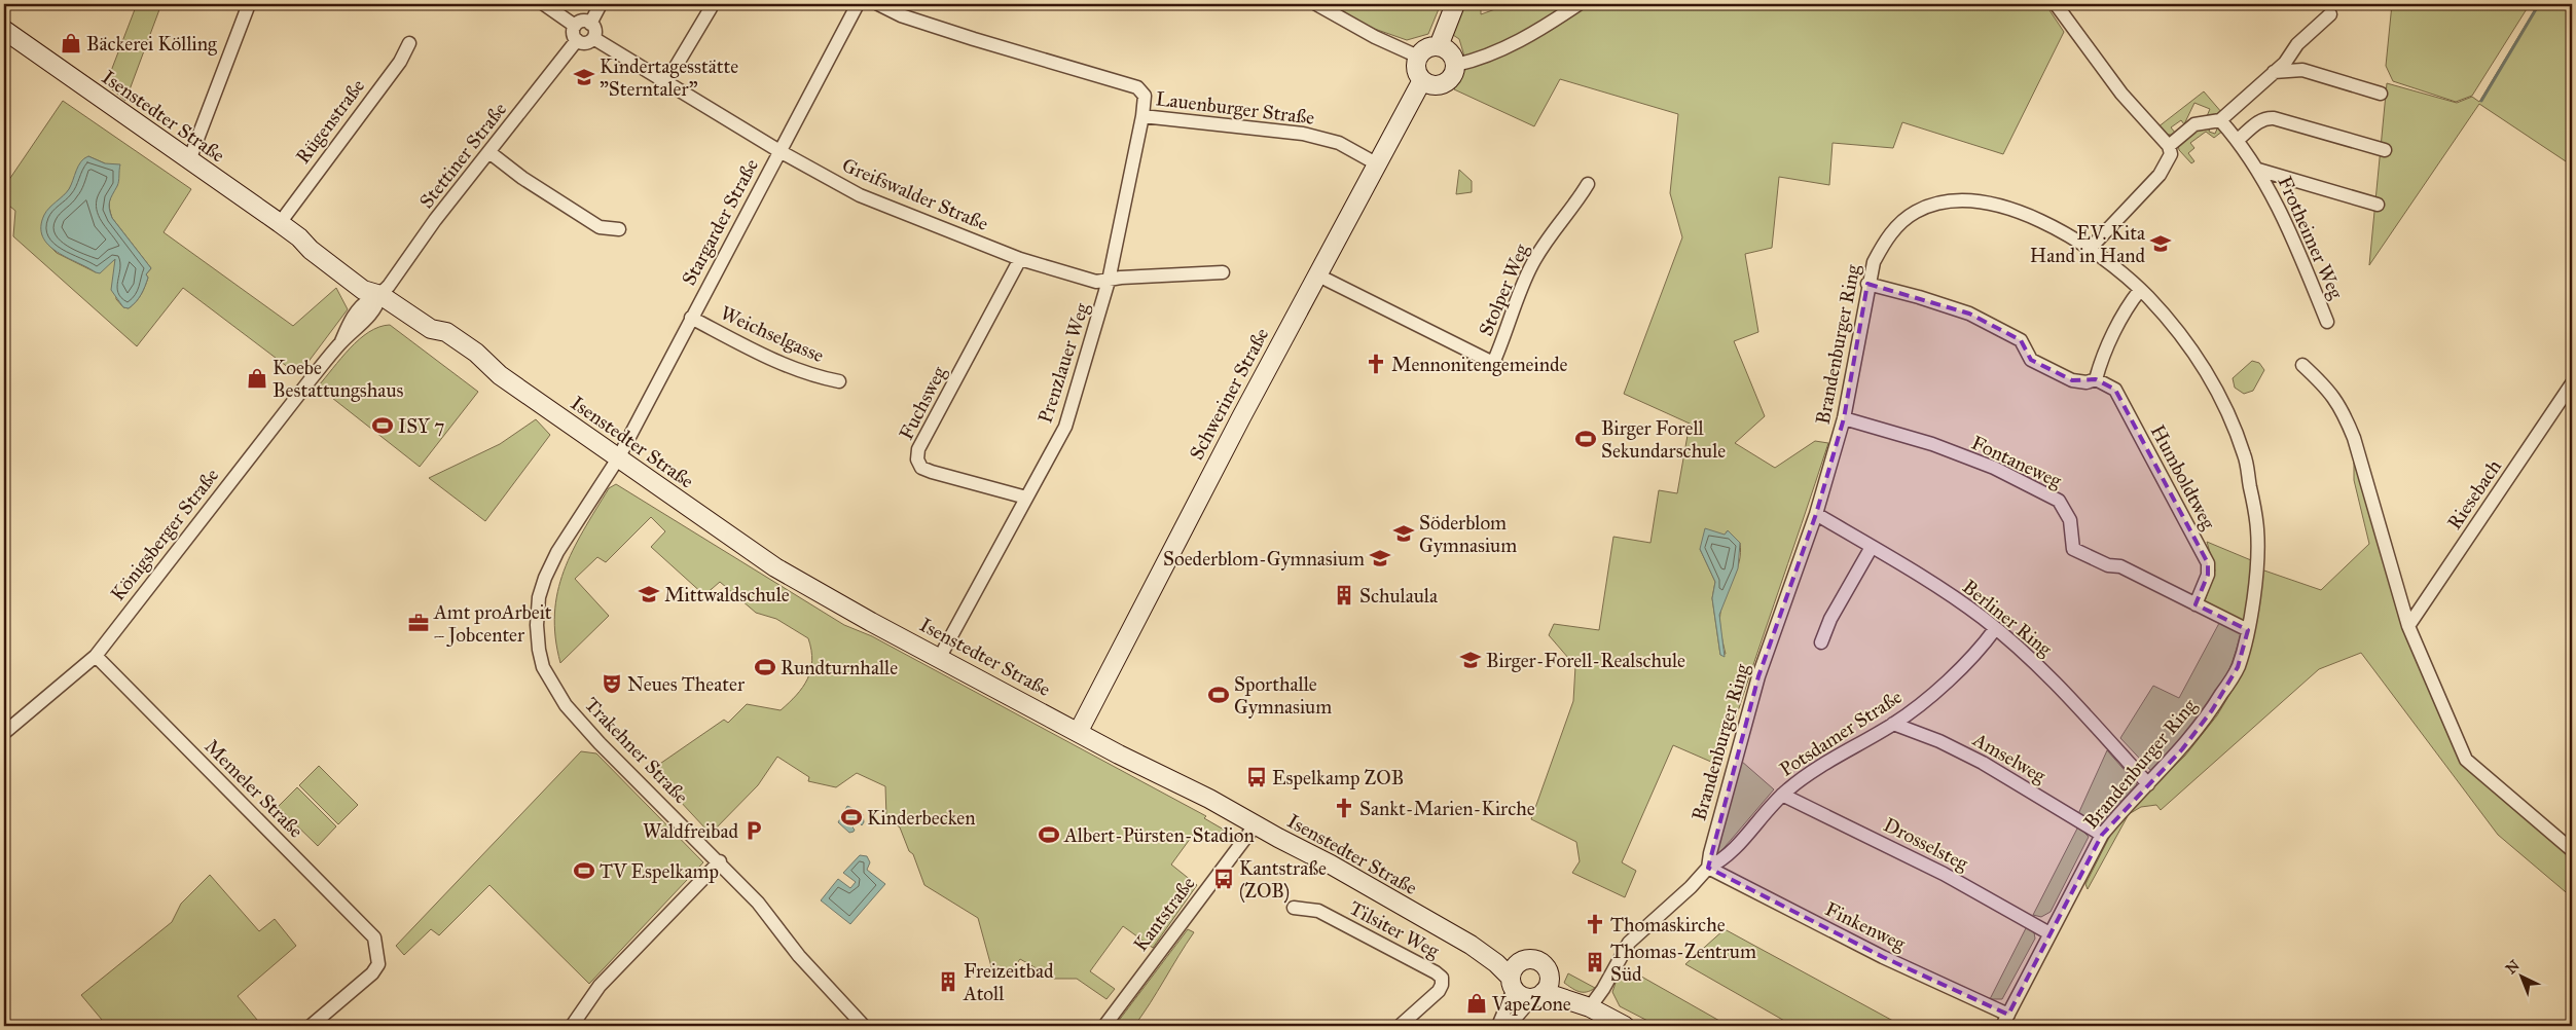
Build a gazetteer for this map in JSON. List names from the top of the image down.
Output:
{
  "streets": {
    "street": [
      "Lauenburger Straße",
      "Isenstedter Straße",
      "Rügenstraße",
      "Stettiner Straße",
      "Greifswalder Straße",
      "Stargarder Straße",
      "Frotheimer Weg",
      "Stolper Weg",
      "Weichselgasse",
      "Brandenburger Ring",
      "Prenzlauer Weg",
      "Schweriner Straße",
      "Fuchsweg",
      "Fontaneweg",
      "Humboldtweg",
      "Riesebach",
      "Königsberger Straße",
      "Berliner Ring",
      "Potsdamer Straße",
      "Trakehner Straße",
      "Amselweg",
      "Memeler Straße",
      "Drosselsteg",
      "Kantstraße",
      "Finkenweg",
      "Tilsiter Weg"
    ]
  },
  "crossings": [
    ["Lauenburger Straße", "Prenzlauer Weg"],
    ["Lauenburger Straße", "Schweriner Straße"],
    ["Isenstedter Straße", "Rügenstraße"],
    ["Isenstedter Straße", "Stettiner Straße"],
    ["Isenstedter Straße", "Stargarder Straße"],
    ["Isenstedter Straße", "Prenzlauer Weg"],
    ["Isenstedter Straße", "Schweriner Straße"],
    ["Isenstedter Straße", "Königsberger Straße"],
    ["Isenstedter Straße", "Trakehner Straße"],
    ["Isenstedter Straße", "Kantstraße"],
    ["Stettiner Straße", "Greifswalder Straße"],
    ["Stettiner Straße", "Königsberger Straße"],
    ["Greifswalder Straße", "Stargarder Straße"],
    ["Greifswalder Straße", "Prenzlauer Weg"],
    ["Greifswalder Straße", "Fuchsweg"],
    ["Stargarder Straße", "Weichselgasse"],
    ["Stargarder Straße", "Trakehner Straße"],
    ["Stolper Weg", "Schweriner Straße"],
    ["Brandenburger Ring", "Fontaneweg"],
    ["Brandenburger Ring", "Berliner Ring"],
    ["Brandenburger Ring", "Potsdamer Straße"],
    ["Brandenburger Ring", "Amselweg"],
    ["Brandenburger Ring", "Drosselsteg"],
    ["Brandenburger Ring", "Finkenweg"],
    ["Prenzlauer Weg", "Fuchsweg"],
    ["Fontaneweg", "Humboldtweg"],
    ["Königsberger Straße", "Memeler Straße"],
    ["Berliner Ring", "Potsdamer Straße"],
    ["Potsdamer Straße", "Amselweg"],
    ["Potsdamer Straße", "Drosselsteg"],
    ["Potsdamer Straße", "Finkenweg"]
  ],
  "places": {
    "shop": ["Bäckerei Kölling", "Koebe Bestattungshaus", "VapeZone"],
    "school or university": [
      "Kindertagesstätte \"Sterntaler\"",
      "EV. Kita Hand in Hand",
      "Söderblom Gymnasium",
      "Soederblom-Gymnasium",
      "Mittwaldschule",
      "Birger-Forell-Realschule"
    ],
    "church": ["Mennonitengemeinde", "Sankt-Marien-Kirche", "Thomaskirche"],
    "sports": [
      "ISY 7",
      "Birger Forell Sekundarschule",
      "Rundturnhalle",
      "Sporthalle Gymnasium",
      "Kinderbecken",
      "Albert-Pürsten-Stadion",
      "TV Espelkamp"
    ],
    "building": ["Schulaula", "Thomas-Zentrum Süd", "Freizeitbad Atoll"],
    "office": ["Amt proArbeit – Jobcenter"],
    "theatre": ["Neues Theater"],
    "bus stop": ["Espelkamp ZOB", "Kantstraße (ZOB)"],
    "parking": ["Waldfreibad"]
  },
  "north": "top left"
}
